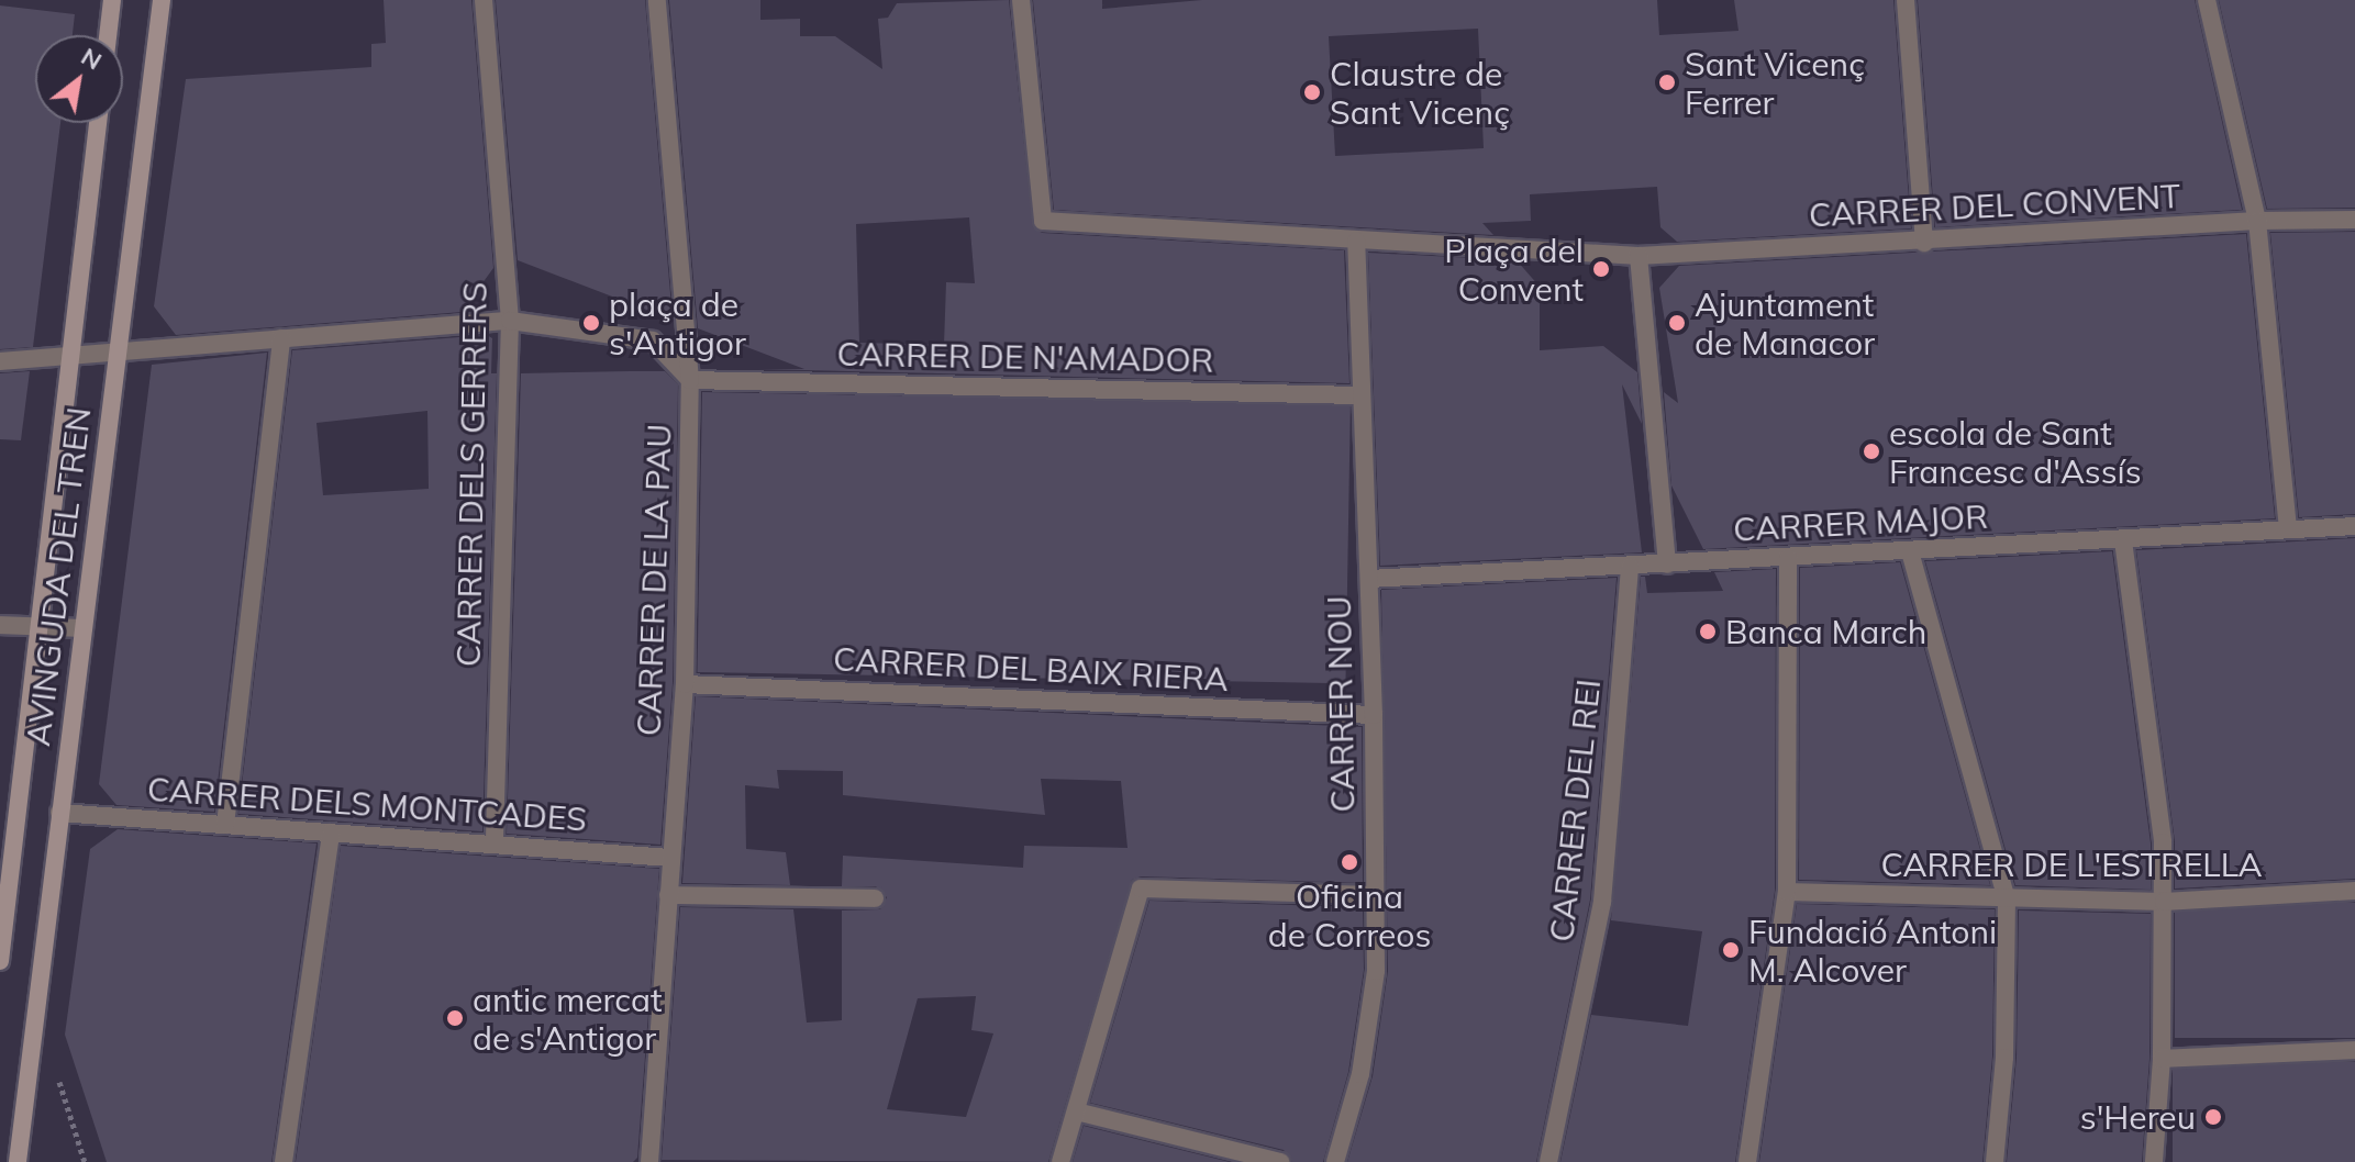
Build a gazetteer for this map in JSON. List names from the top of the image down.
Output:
{
  "streets": {
    "main road": ["AVINGUDA DEL TREN"],
    "street": [
      "CARRER DEL CONVENT",
      "CARRER DE N'AMADOR",
      "CARRER DELS GERRERS",
      "CARRER MAJOR",
      "CARRER DE LA PAU",
      "CARRER DEL BAIX RIERA",
      "CARRER NOU",
      "CARRER DELS MONTCADES",
      "CARRER DEL REI",
      "CARRER DE L'ESTRELLA"
    ]
  },
  "crossings": [
    ["CARRER DE N'AMADOR", "CARRER DE LA PAU"],
    ["CARRER DE N'AMADOR", "CARRER NOU"],
    ["CARRER DELS GERRERS", "CARRER DELS MONTCADES"],
    ["CARRER MAJOR", "CARRER NOU"],
    ["CARRER MAJOR", "CARRER DEL REI"],
    ["AVINGUDA DEL TREN", "CARRER DELS MONTCADES"],
    ["CARRER DE LA PAU", "CARRER DEL BAIX RIERA"],
    ["CARRER DE LA PAU", "CARRER DELS MONTCADES"],
    ["CARRER DEL BAIX RIERA", "CARRER NOU"]
  ],
  "places": [
    "Sant Vicenç Ferrer",
    "Claustre de Sant Vicenç",
    "Plaça del Convent",
    "plaça de s'Antigor",
    "Ajuntament de Manacor",
    "escola de Sant Francesc d'Assís",
    "Banca March",
    "Oficina de Correos",
    "Fundació Antoni M. Alcover",
    "antic mercat de s'Antigor",
    "s'Hereu"
  ],
  "north": "top right"
}
